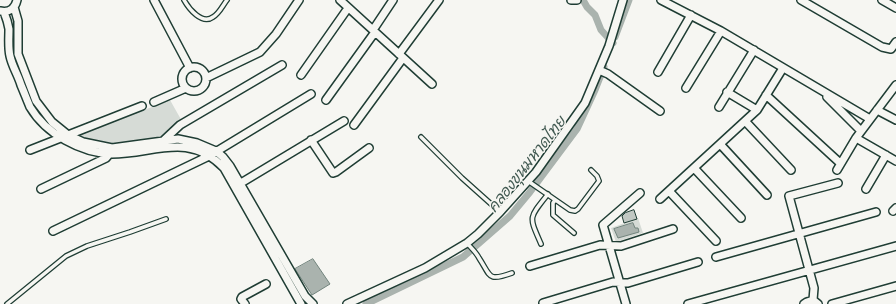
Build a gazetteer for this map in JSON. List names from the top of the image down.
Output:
{
  "water": ["คลองขุนมหาดไทย"]
}
